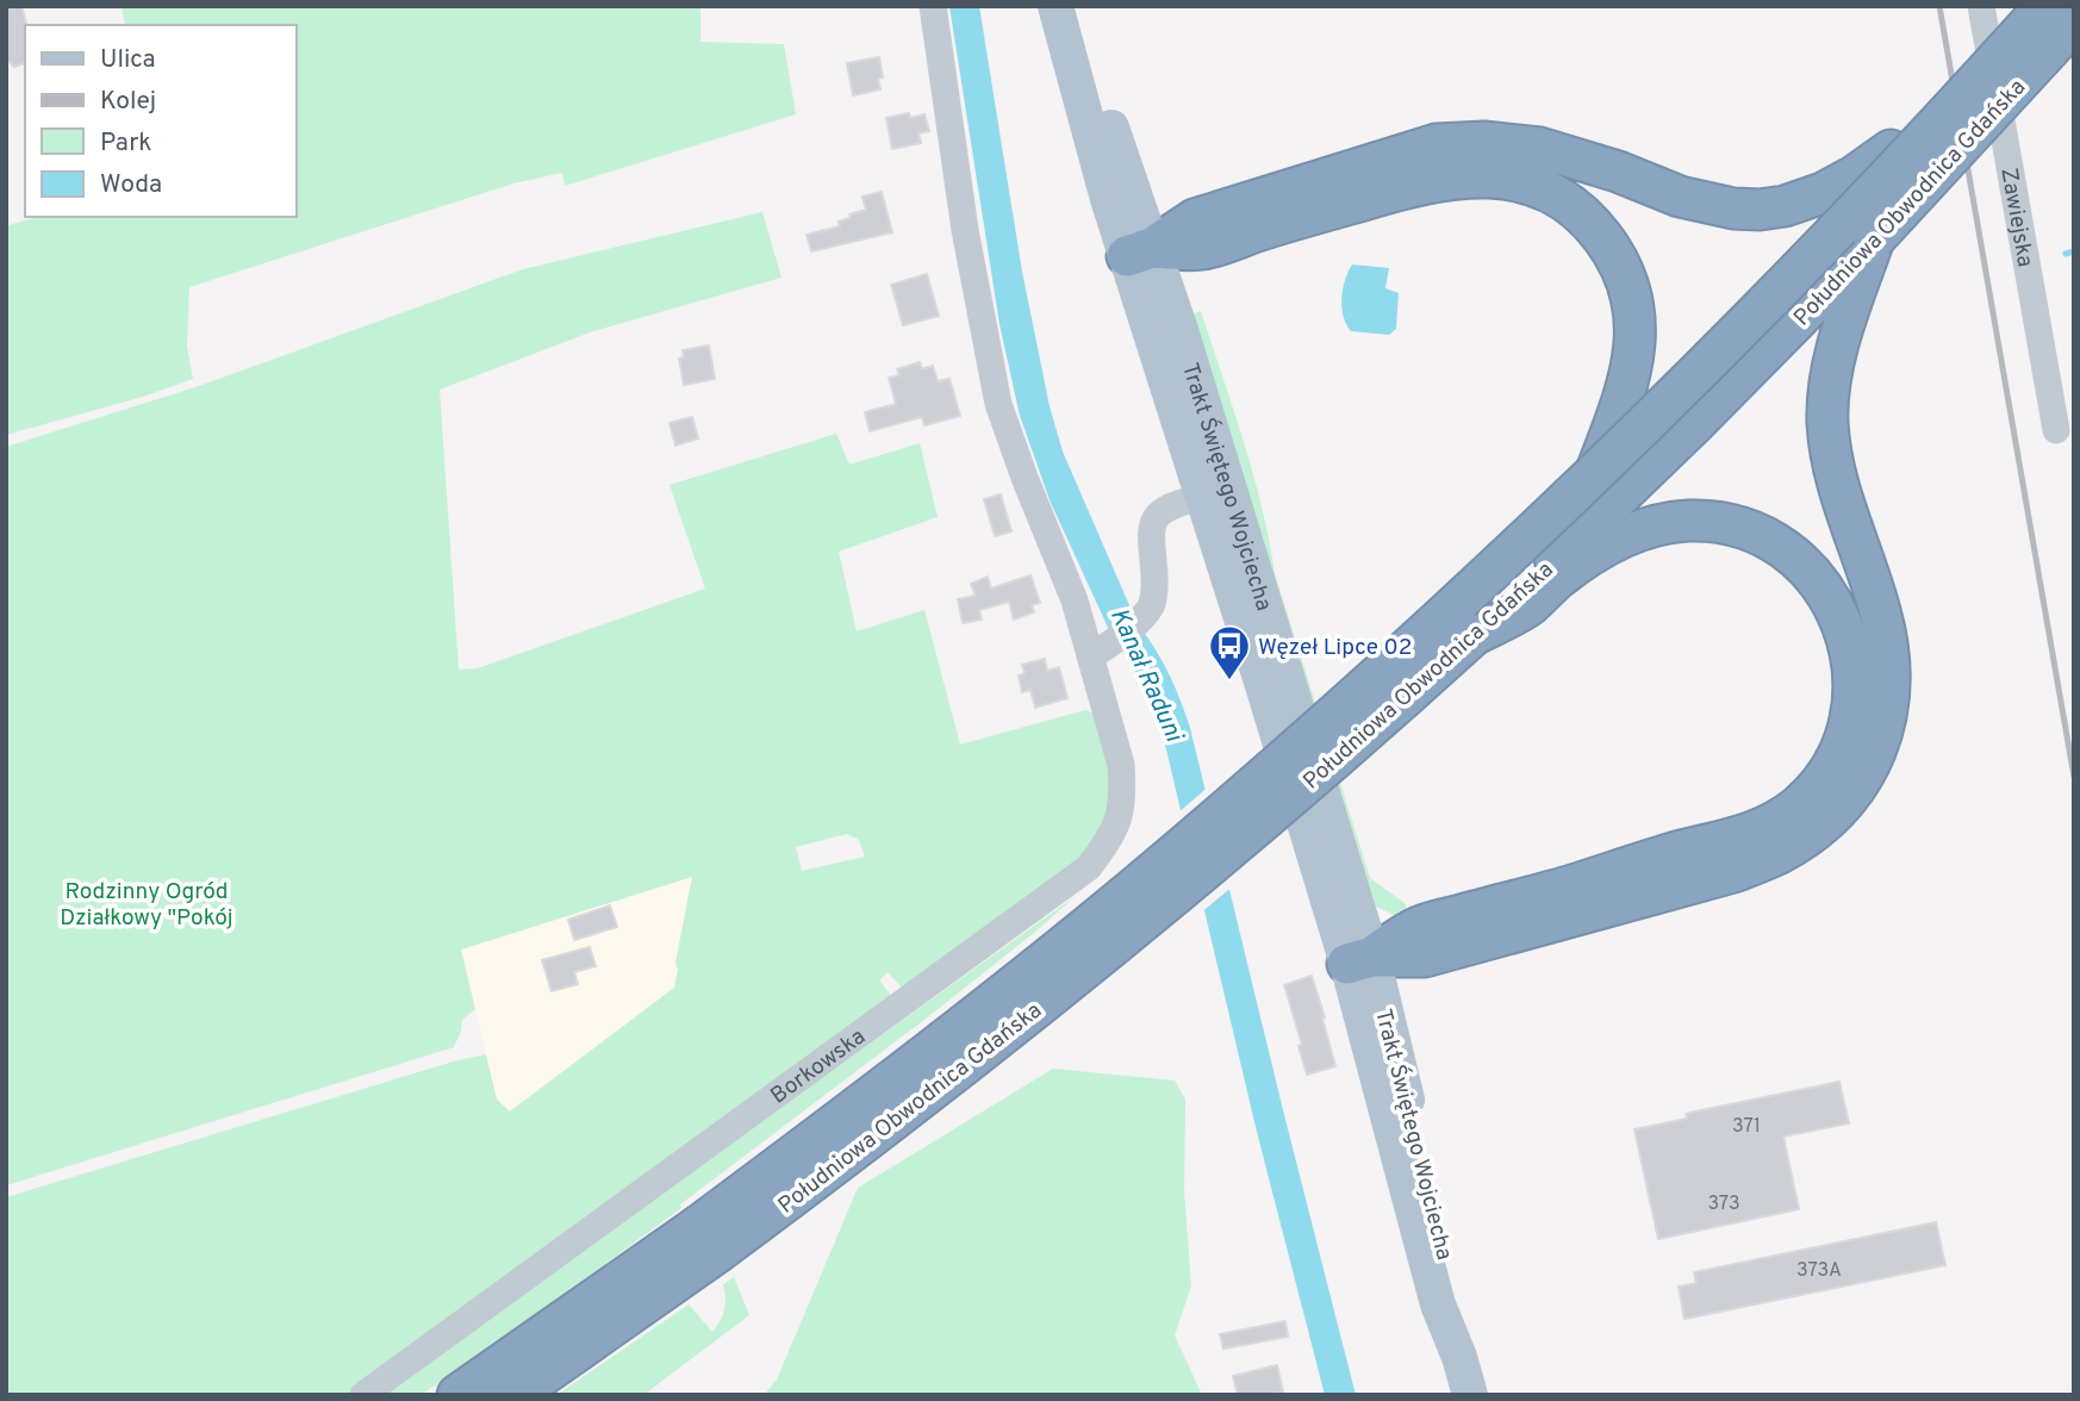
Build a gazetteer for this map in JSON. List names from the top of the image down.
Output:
{
  "streets": {
    "highway": ["Południowa Obwodnica Gdańska"],
    "main road": ["Trakt Świętego Wojciecha"],
    "street": ["Zawiejska", "Borkowska"]
  },
  "crossings": [
    ["Trakt Świętego Wojciecha", "Borkowska"]
  ],
  "water": ["Kanał Raduni"],
  "parks": ["Rodzinny Ogród Działkowy \"Pokój"],
  "places": {
    "bus stop": ["Węzeł Lipce 02"]
  },
  "house_numbers": ["371", "373", "373A"],
  "legend": [
    "Ulica",
    "Kolej",
    "Park",
    "Woda"
  ]
}
